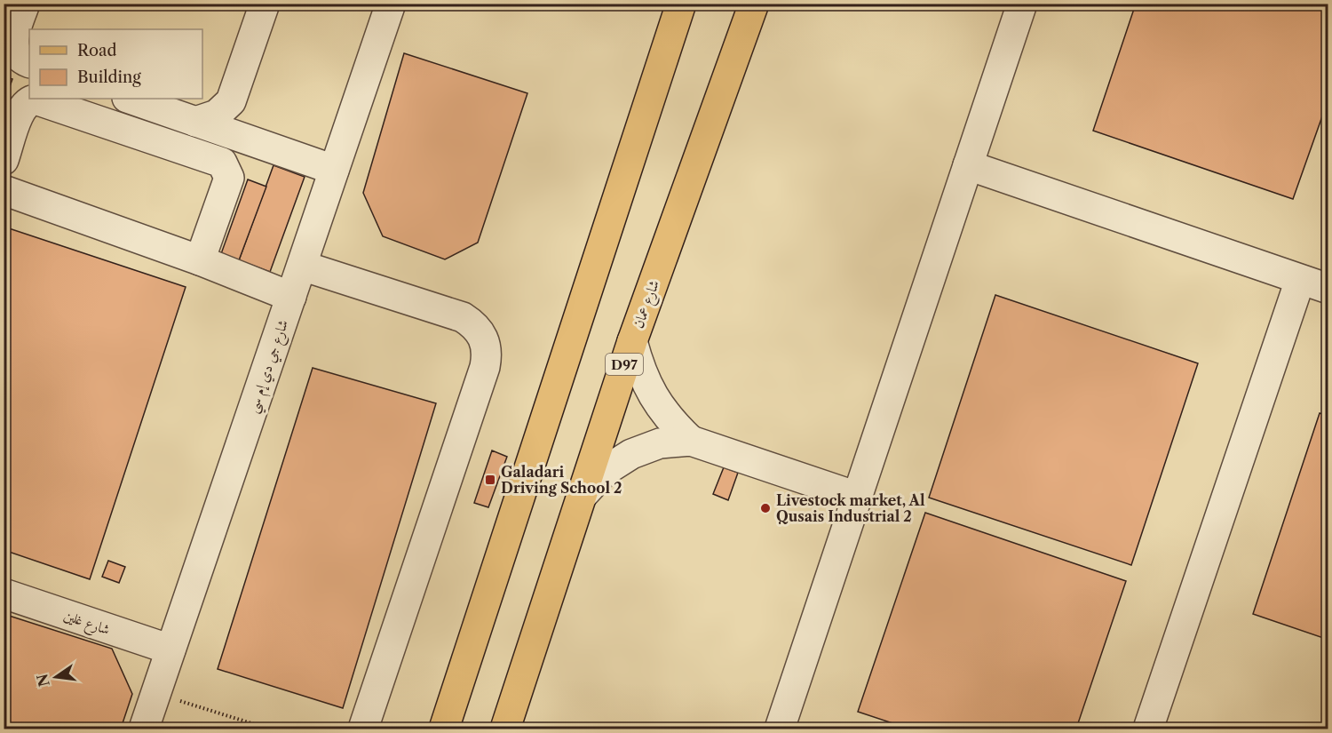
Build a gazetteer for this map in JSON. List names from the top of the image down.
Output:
{
  "streets": {
    "main road": ["شارع عمان", "D97"],
    "street": ["شارع جي دي إم سي", "شارع غلين"]
  },
  "crossings": [
    ["شارع جي دي إم سي", "شارع غلين"]
  ],
  "places": {
    "transit": ["Galadari Driving School 2"],
    "other": ["Livestock market, Al Qusais Industrial 2"]
  },
  "legend": ["Road", "Building"],
  "north": "left"
}
